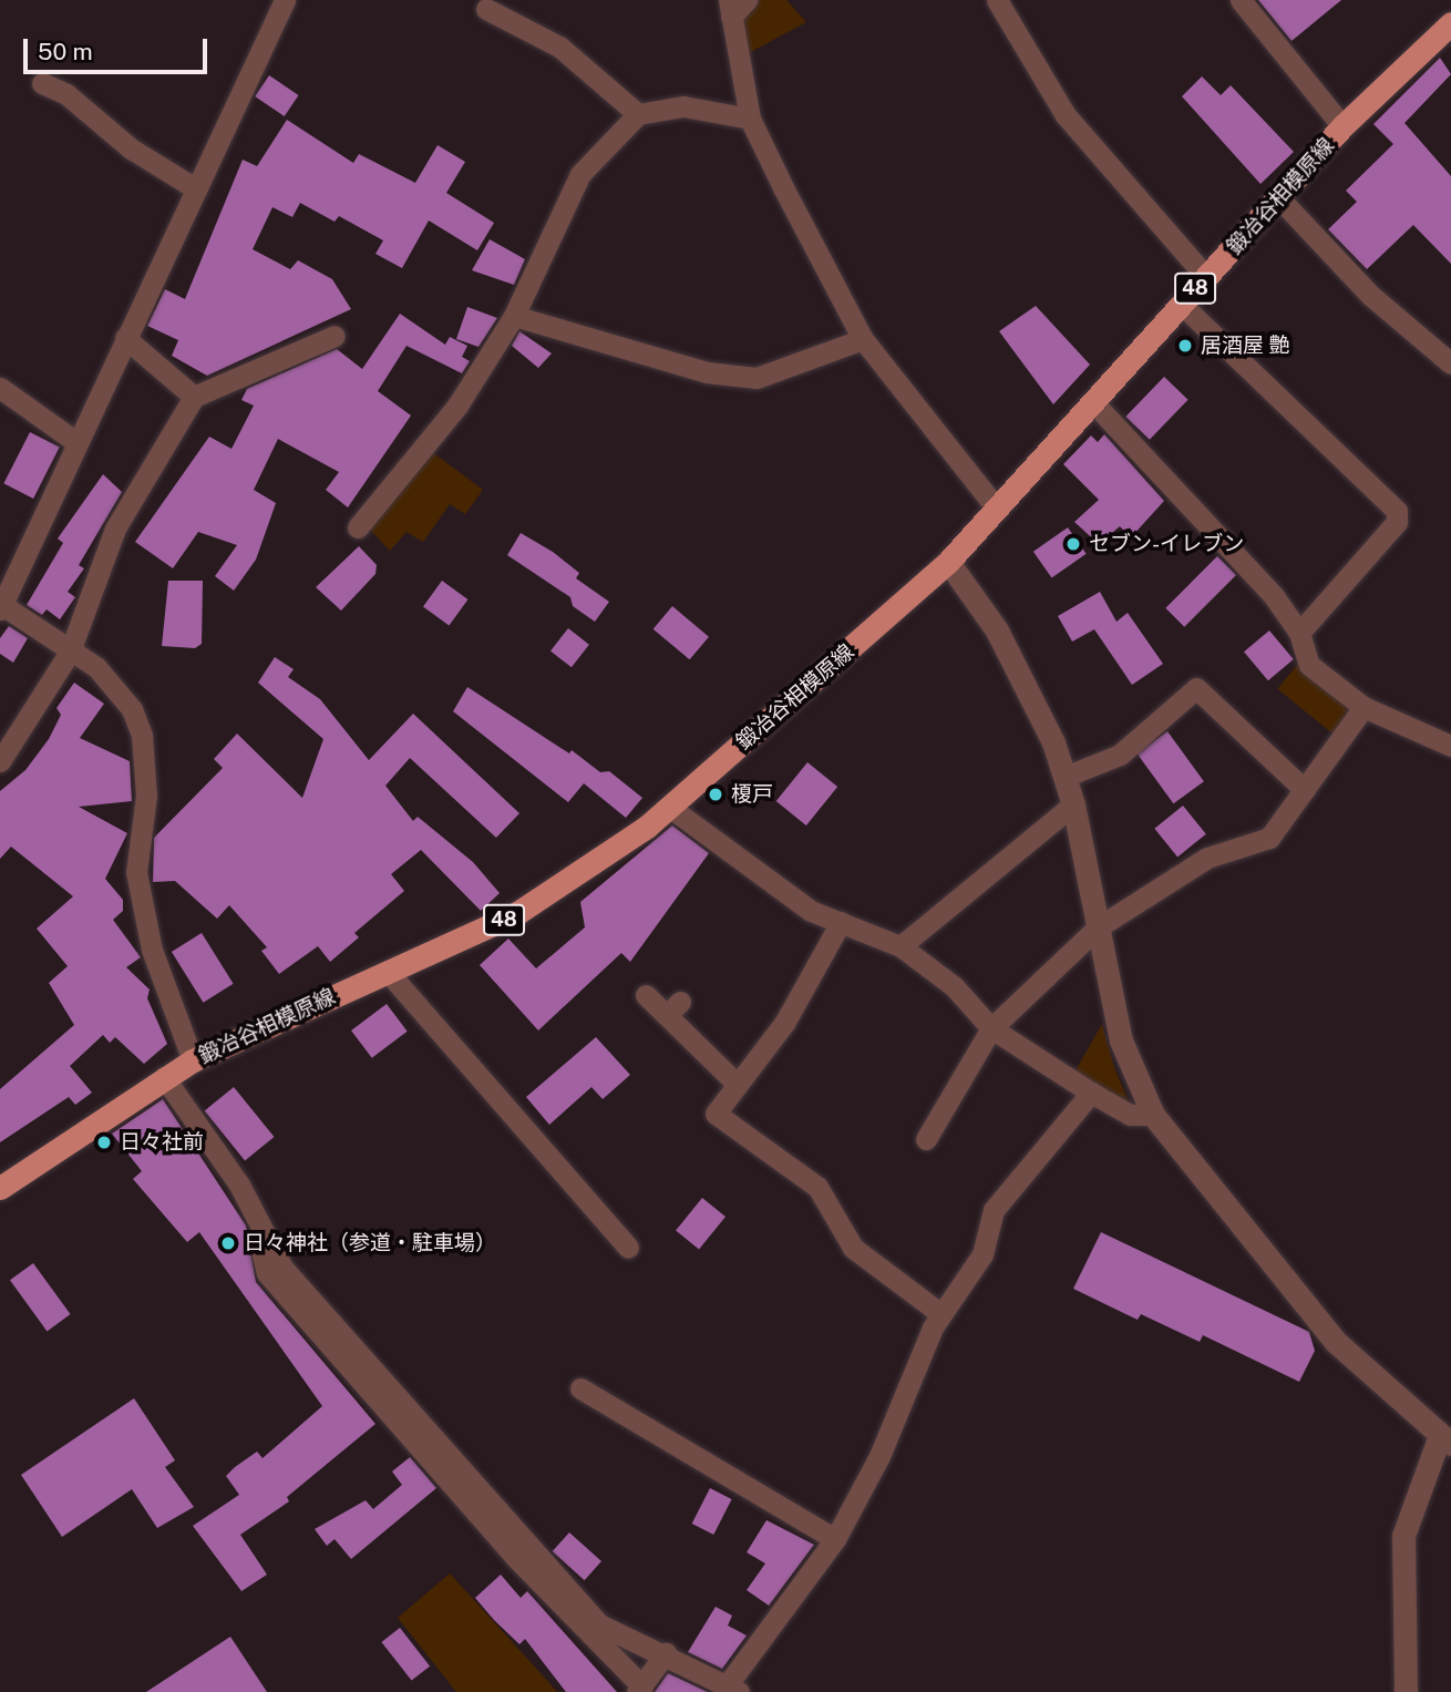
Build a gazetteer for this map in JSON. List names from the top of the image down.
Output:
{
  "streets": {
    "main road": ["鍛冶谷相模原線", "48"]
  },
  "places": [
    "居酒屋 艶",
    "セブン-イレブン",
    "榎戸",
    "日々社前",
    "日々神社（参道・駐車場）"
  ],
  "scale_bar": "50 m"
}
